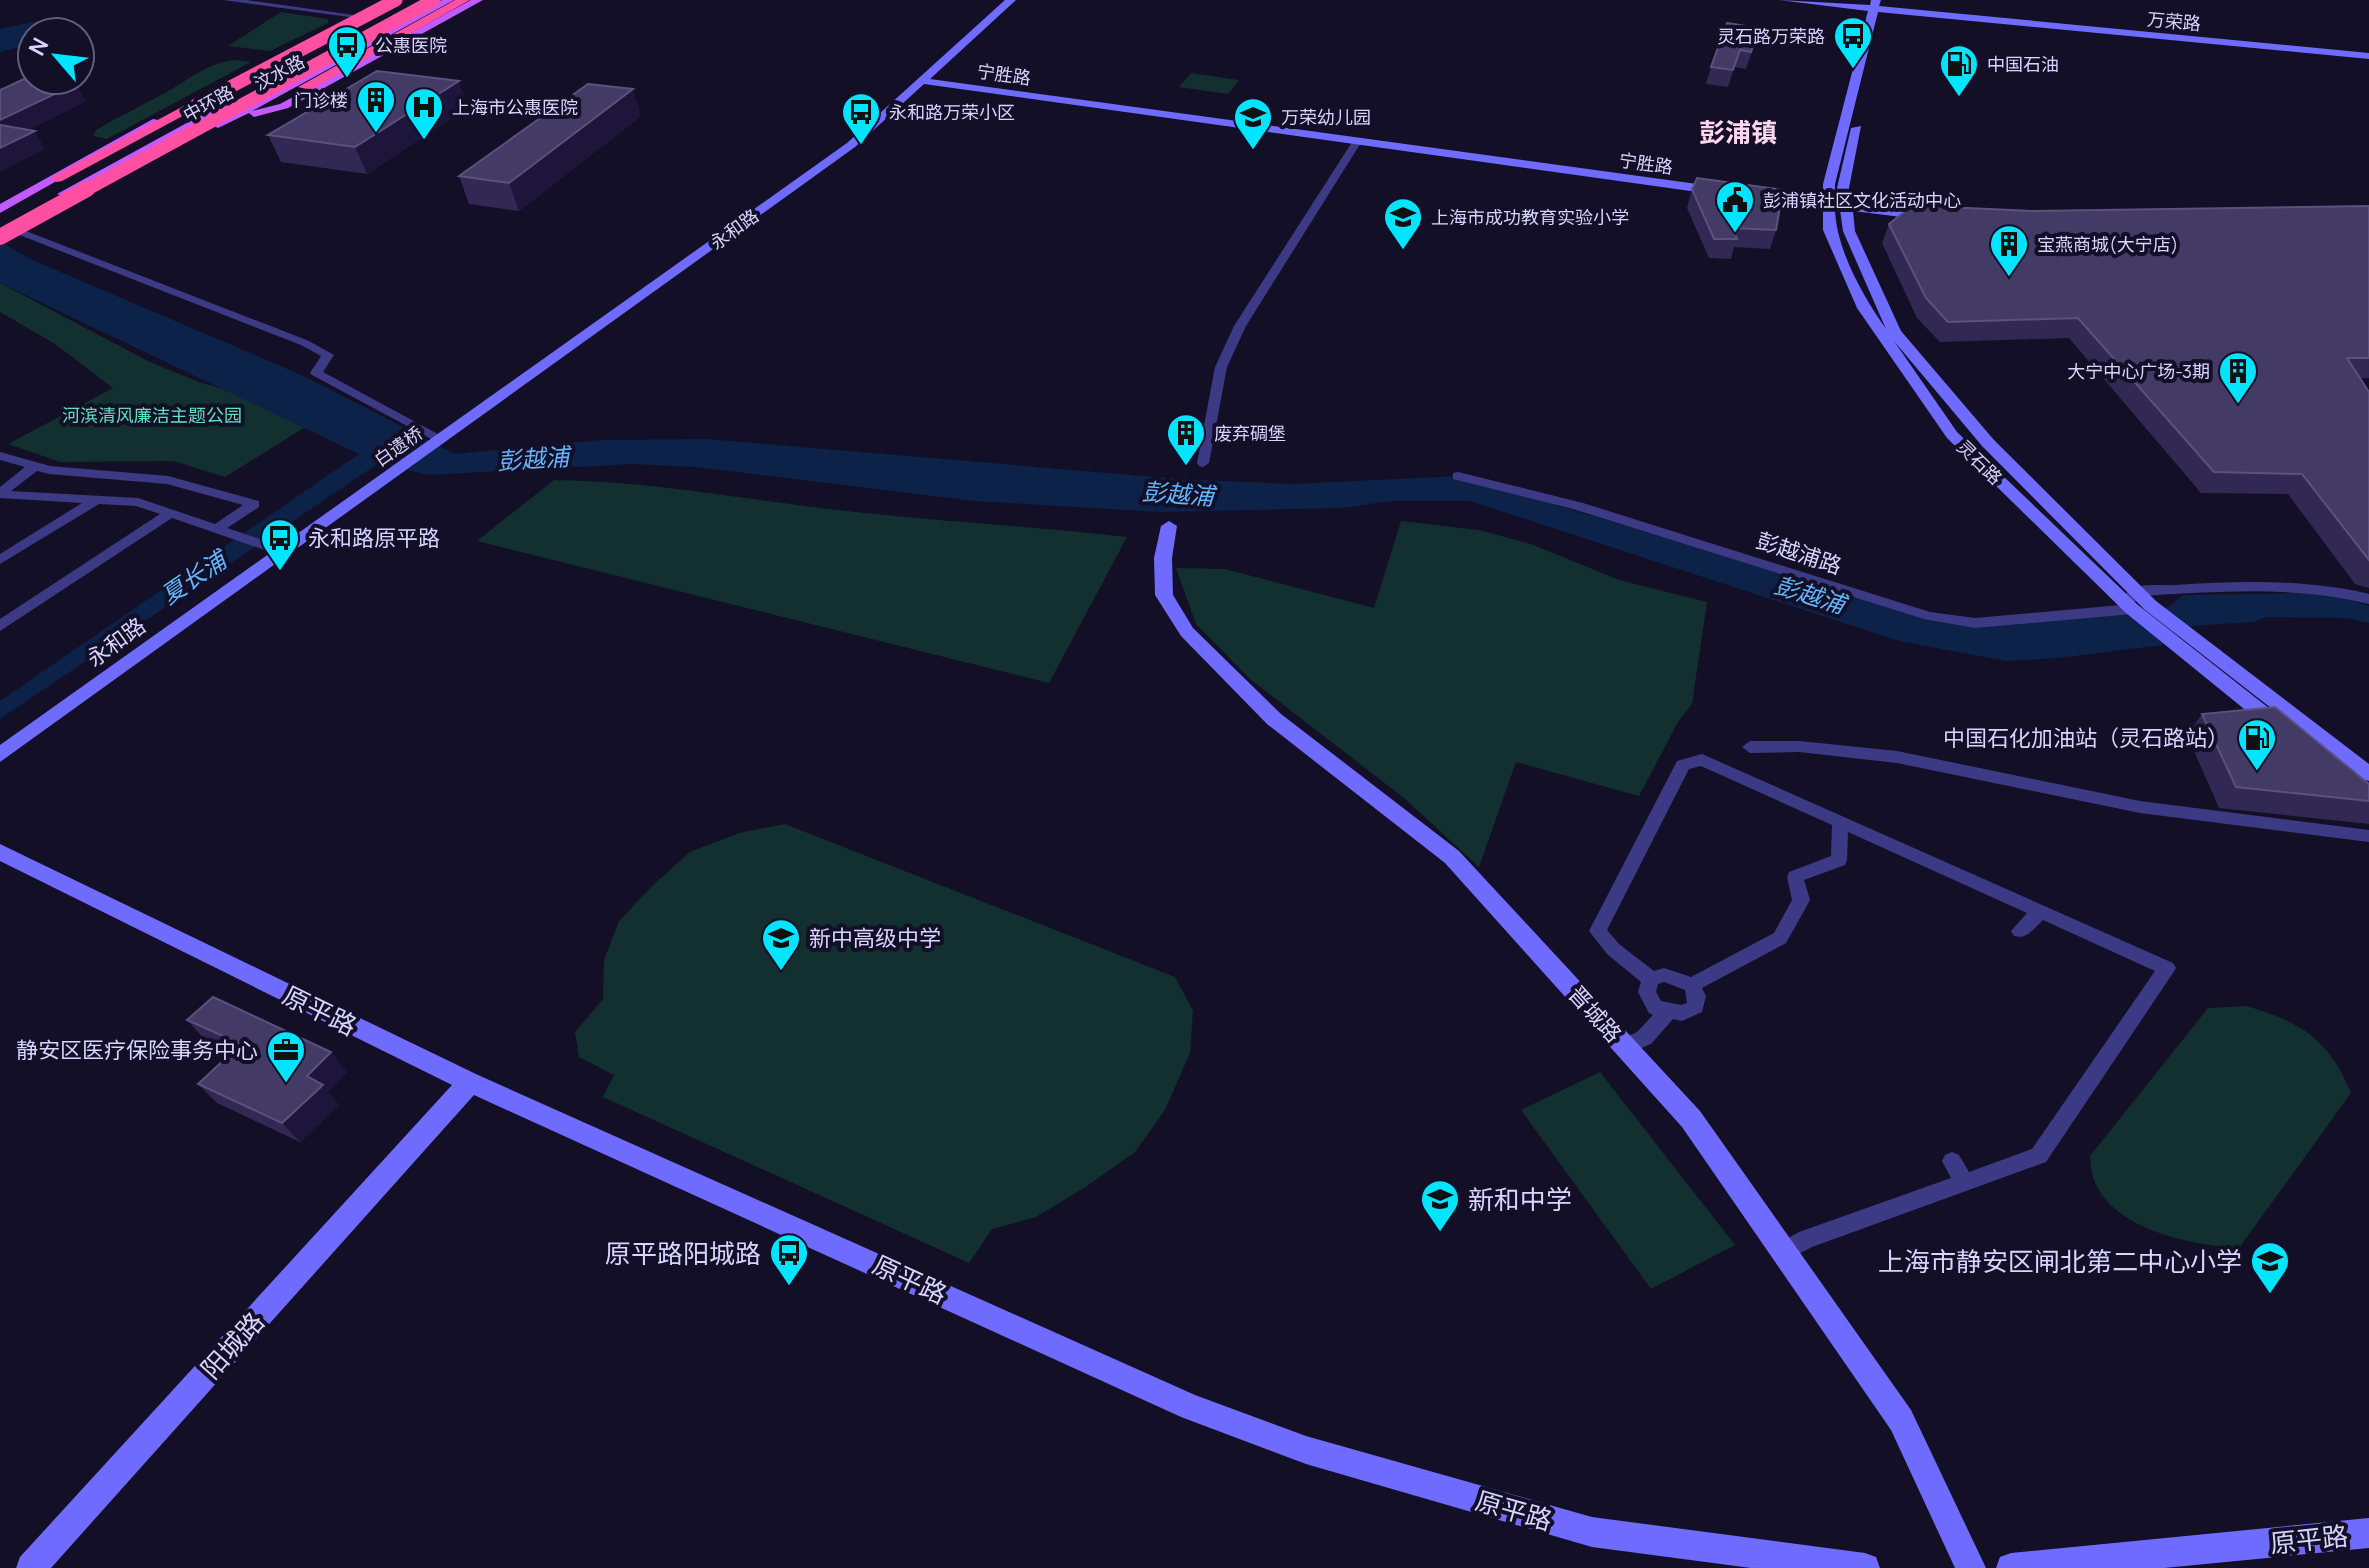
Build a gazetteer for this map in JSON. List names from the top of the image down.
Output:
{
  "streets": {
    "highway": ["中环路"],
    "main road": ["汶水路"],
    "street": [
      "万荣路",
      "宁胜路",
      "永和路",
      "白遗桥",
      "灵石路",
      "彭越浦路",
      "原平路",
      "晋城路",
      "阳城路"
    ]
  },
  "crossings": [
    ["万荣路", "灵石路"],
    ["汶水路", "中环路"],
    ["宁胜路", "永和路"],
    ["宁胜路", "灵石路"],
    ["永和路", "白遗桥"],
    ["灵石路", "彭越浦路"],
    ["原平路", "阳城路"]
  ],
  "districts": ["彭浦镇"],
  "water": ["彭越浦", "夏长浦"],
  "parks": ["河滨清风廉洁主题公园"],
  "places": {
    "bus stop": [
      "灵石路万荣路",
      "公惠医院",
      "永和路万荣小区",
      "永和路原平路",
      "原平路阳城路"
    ],
    "fuel station": ["中国石油", "中国石化加油站（灵石路站）"],
    "building": [
      "门诊楼",
      "宝燕商城(大宁店)",
      "大宁中心广场-3期",
      "废弃碉堡"
    ],
    "hospital": ["上海市公惠医院"],
    "school or university": [
      "万荣幼儿园",
      "上海市成功教育实验小学",
      "新中高级中学",
      "新和中学",
      "上海市静安区闸北第二中心小学"
    ],
    "public building": ["彭浦镇社区文化活动中心"],
    "office": ["静安区医疗保险事务中心"]
  },
  "north": "top left"
}
